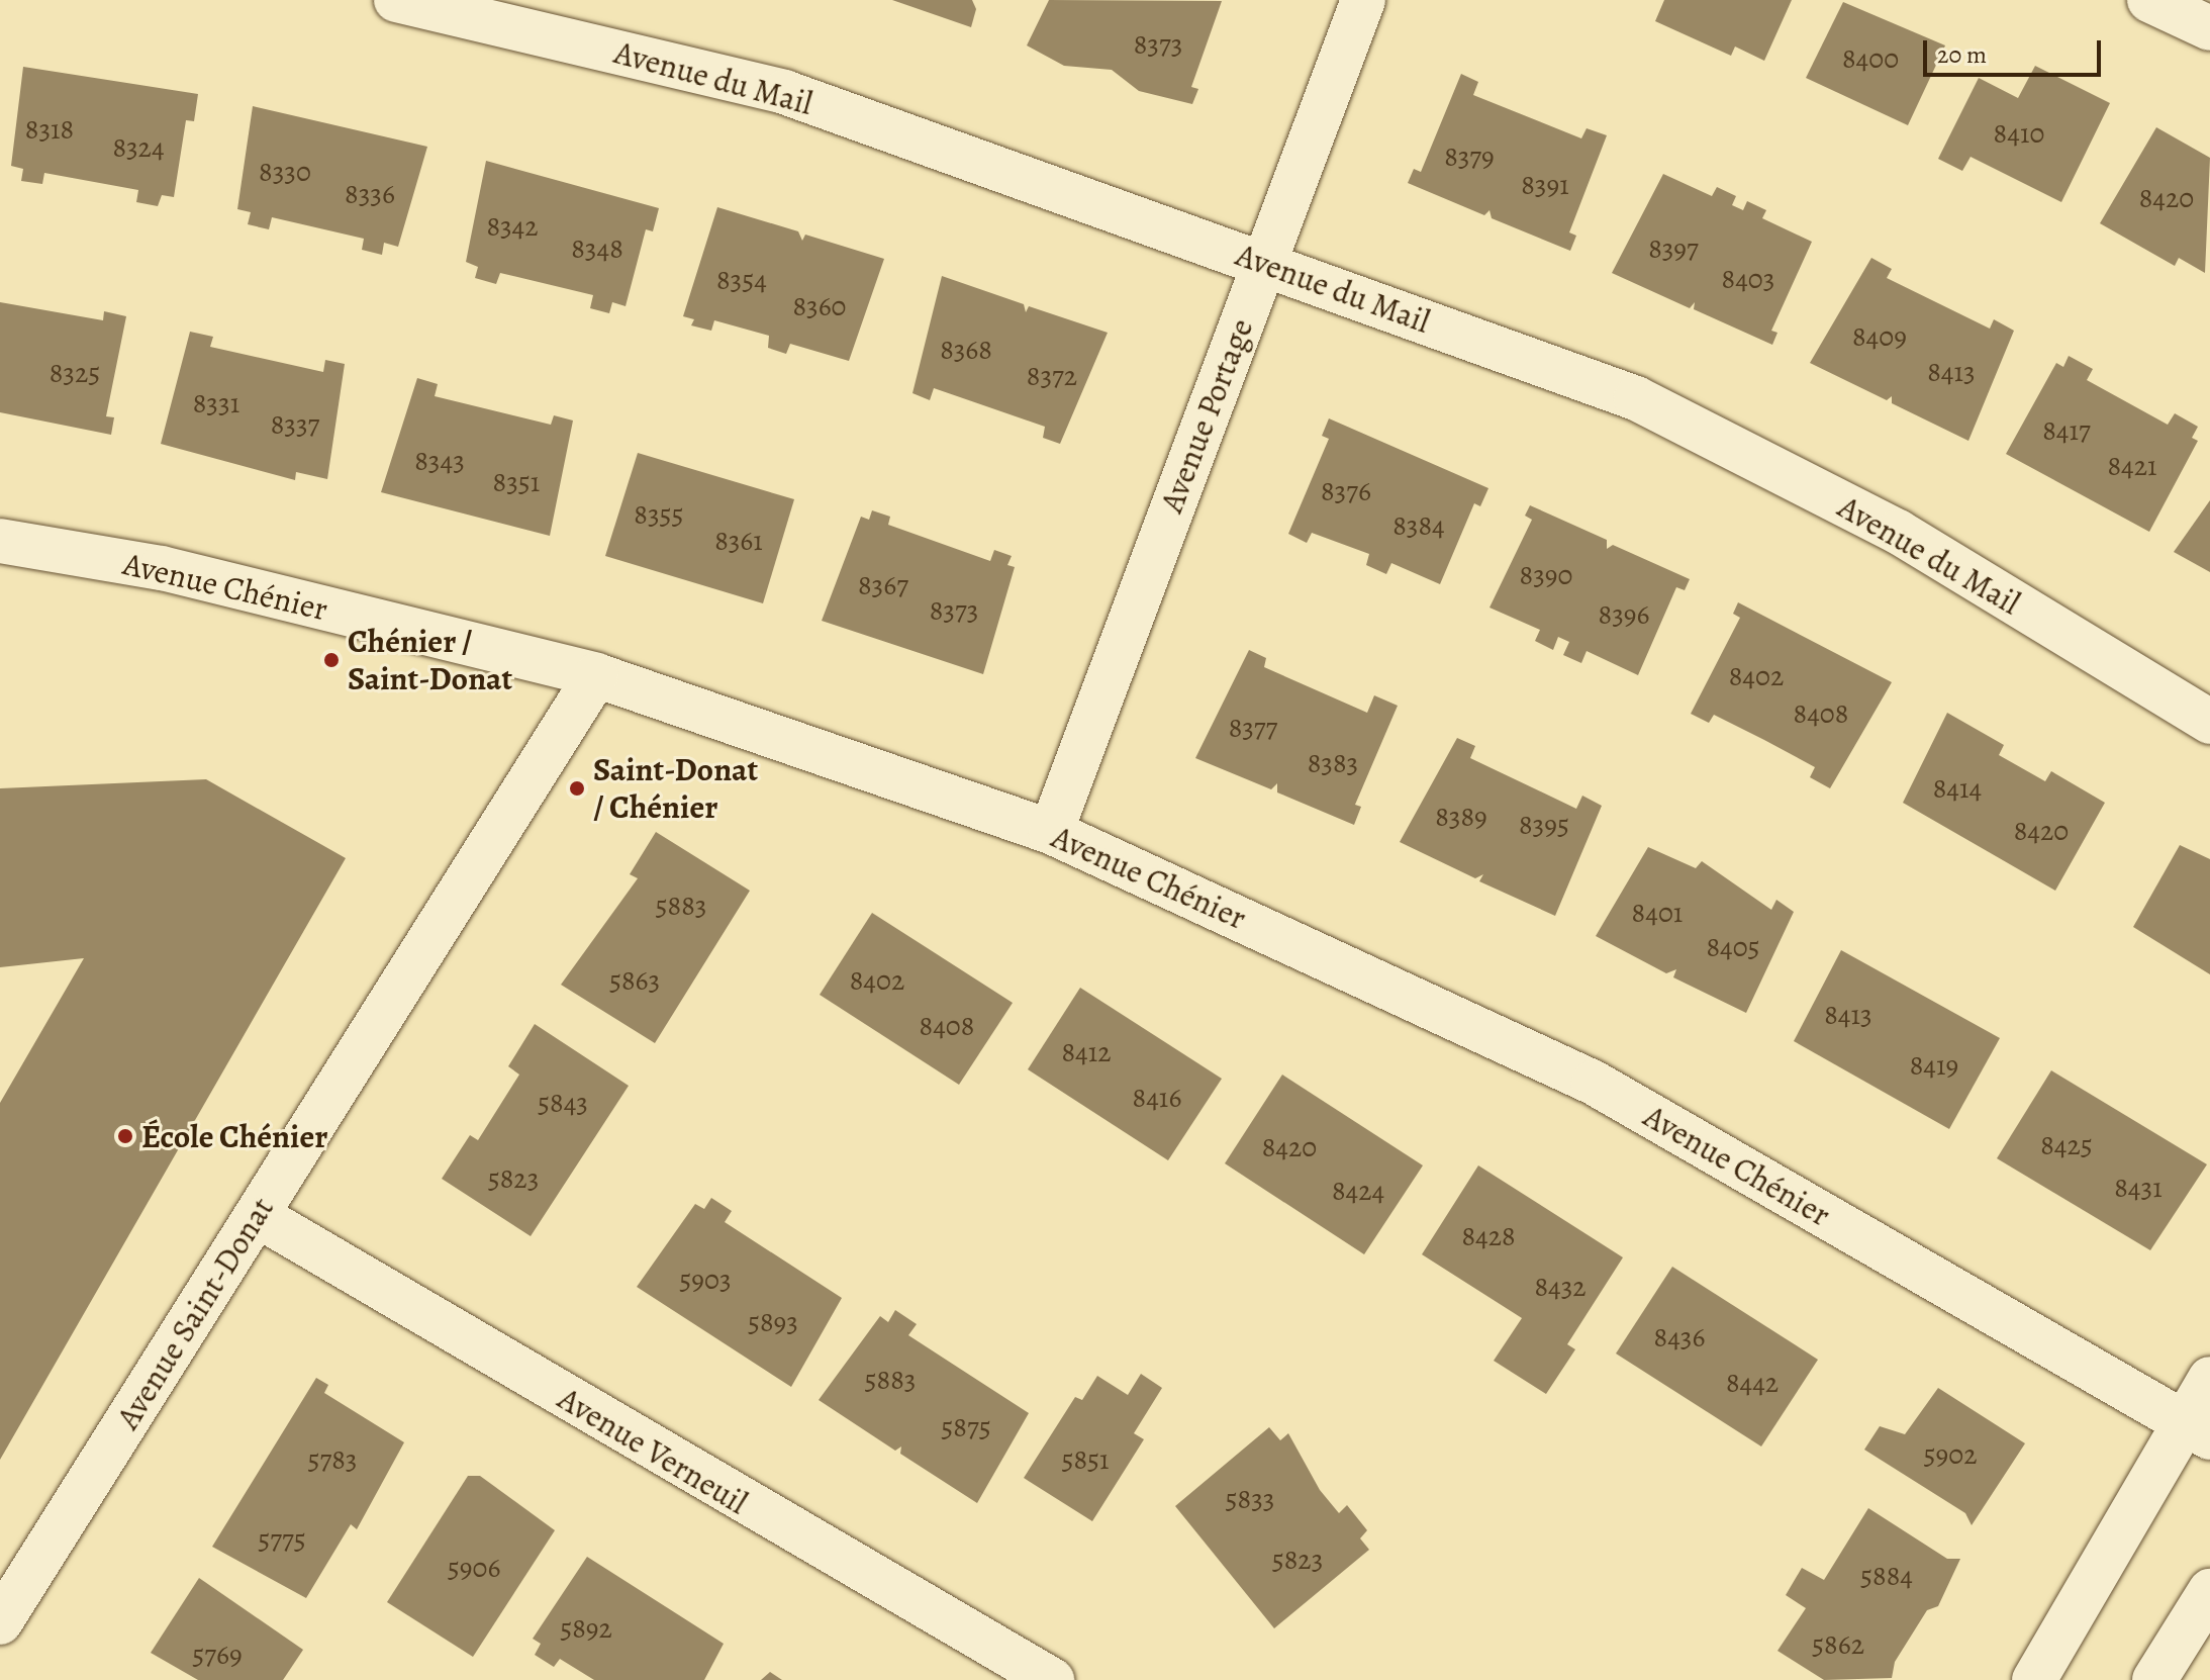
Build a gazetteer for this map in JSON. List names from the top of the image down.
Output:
{
  "streets": {
    "street": [
      "Avenue du Mail",
      "Avenue Portage",
      "Avenue Chénier",
      "Avenue Saint-Donat",
      "Avenue Verneuil"
    ]
  },
  "crossings": [
    ["Avenue du Mail", "Avenue Portage"],
    ["Avenue Portage", "Avenue Chénier"],
    ["Avenue Chénier", "Avenue Saint-Donat"],
    ["Avenue Saint-Donat", "Avenue Verneuil"]
  ],
  "places": ["Chénier / Saint-Donat", "Saint-Donat / Chénier", "École Chénier"],
  "house_numbers": [
    "8373",
    "8400",
    "8318",
    "8410",
    "8324",
    "8379",
    "8330",
    "8391",
    "8336",
    "8420",
    "8342",
    "8348",
    "8397",
    "8403",
    "8354",
    "8360",
    "8409",
    "8368",
    "8413",
    "8325",
    "8372",
    "8331",
    "8337",
    "8417",
    "8343",
    "8421",
    "8351",
    "8376",
    "8355",
    "8384",
    "8361",
    "8390",
    "8367",
    "8373",
    "8396",
    "8402",
    "8408",
    "8377",
    "8383",
    "8414",
    "8389",
    "8395",
    "8420",
    "5883",
    "8401",
    "8405",
    "5863",
    "8402",
    "8413",
    "8408",
    "8412",
    "8419",
    "8416",
    "5843",
    "8425",
    "8420",
    "5823",
    "8431",
    "8424",
    "8428",
    "5903",
    "8432",
    "5893",
    "8436",
    "5883",
    "8442",
    "5875",
    "5902",
    "5783",
    "5851",
    "5833",
    "5775",
    "5823",
    "5906",
    "5884",
    "5892",
    "5862",
    "5769"
  ],
  "scale_bar": "20 m"
}
